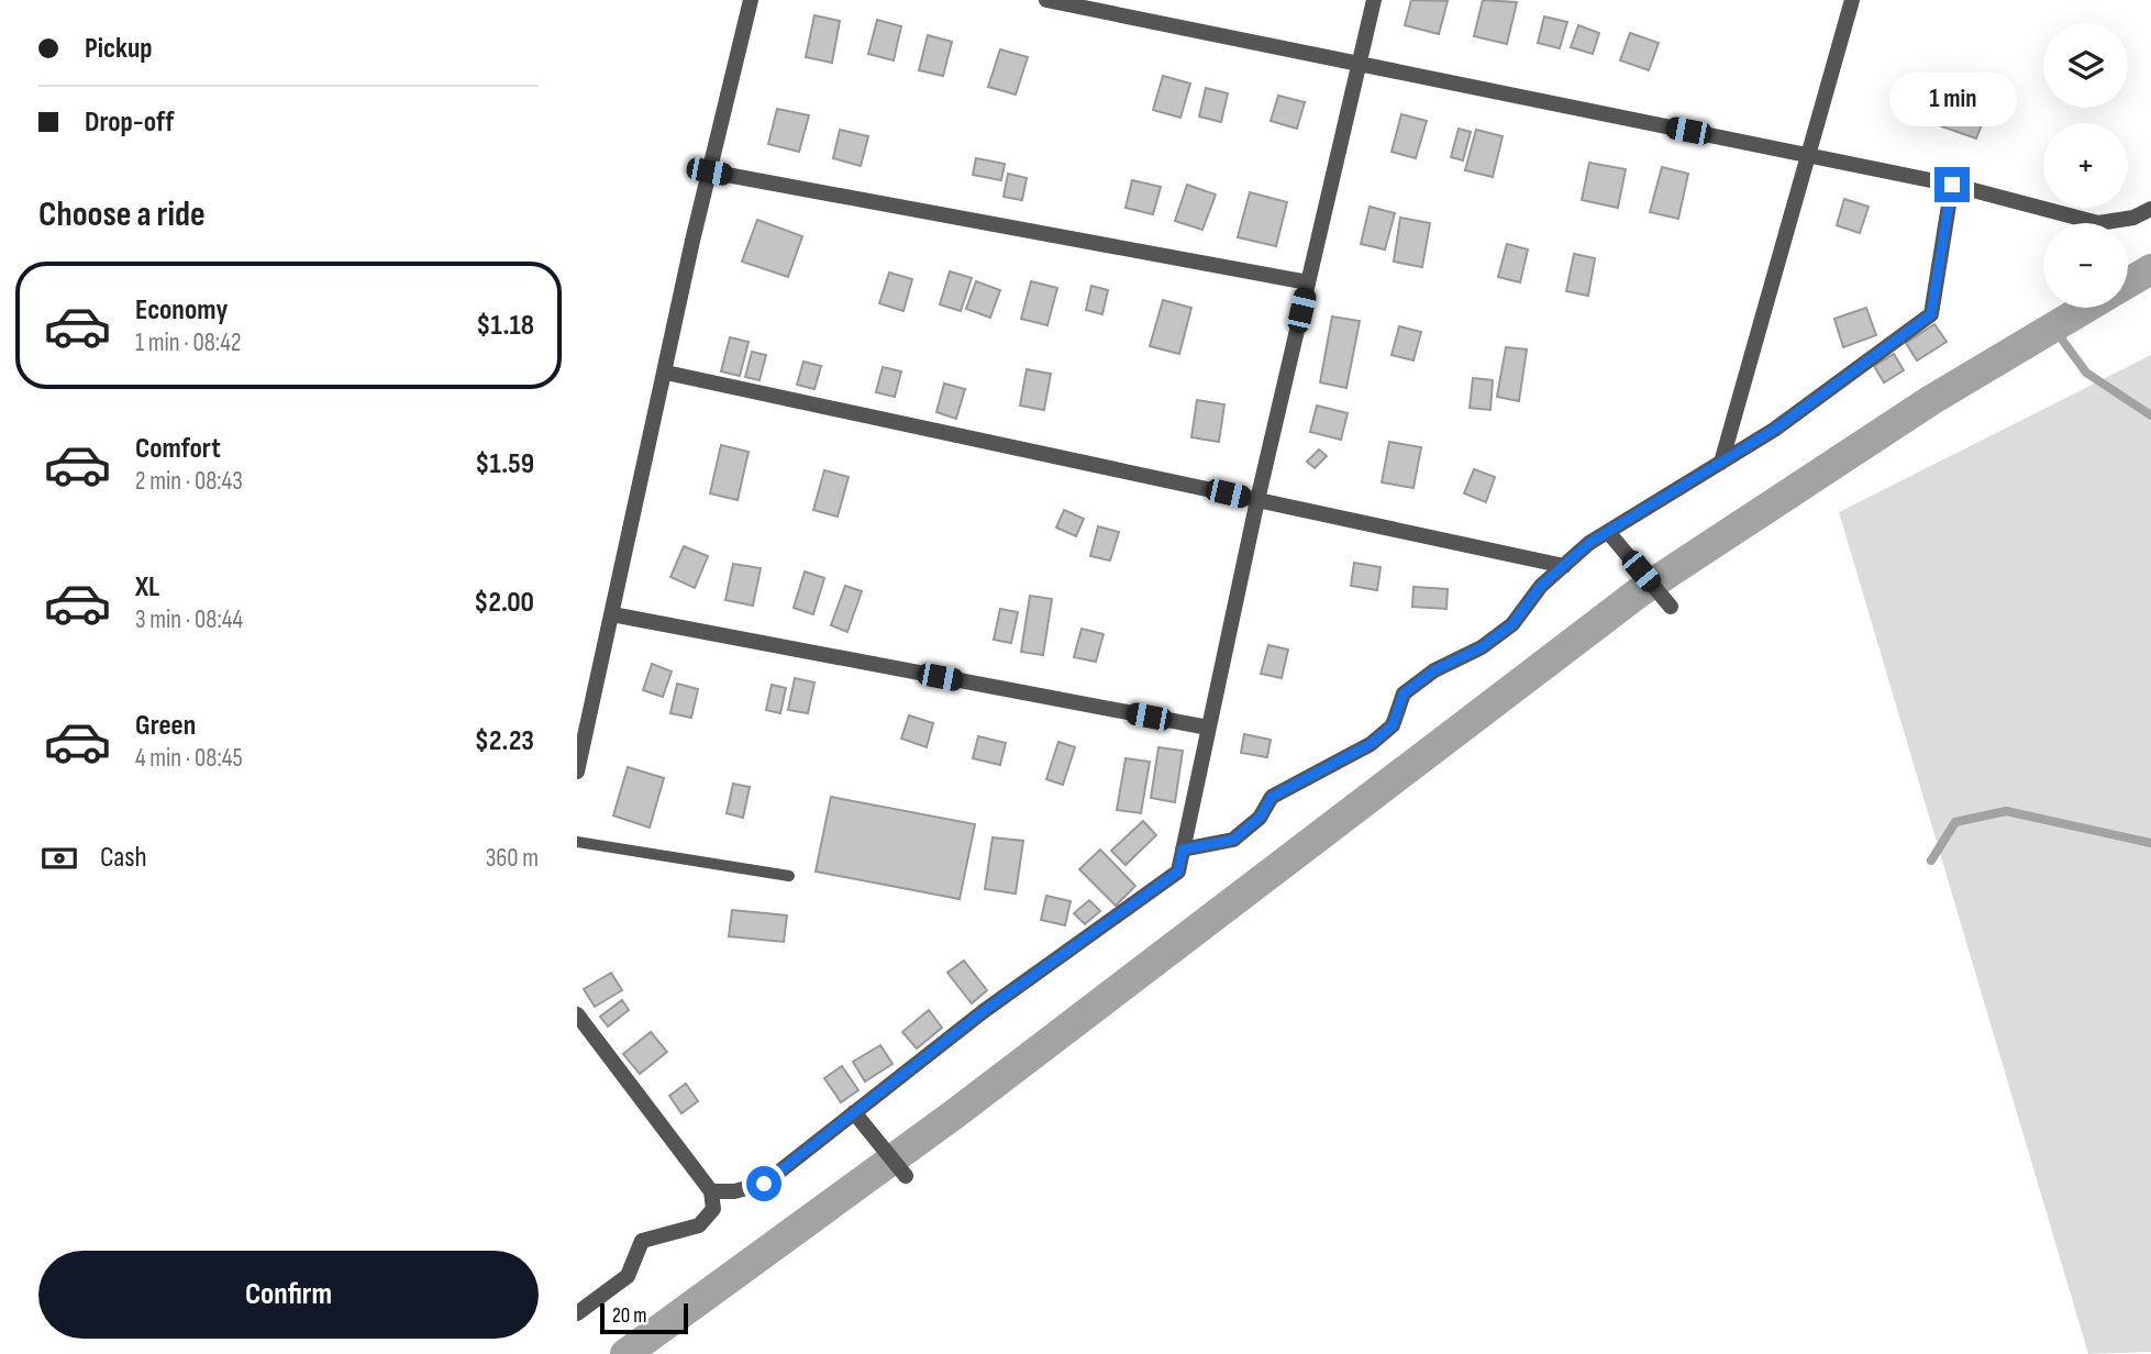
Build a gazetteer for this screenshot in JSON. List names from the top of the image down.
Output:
{
  "scale_bar": "20 m",
  "page": {
    "banner": ["Pickup", "Drop-off"],
    "map_buttons": ["+", "−"],
    "bubble": "1 min",
    "heading": "Choose a ride",
    "list": [
      {
        "name": "Economy",
        "note": "1 min · 08:42",
        "value": "$1.18"
      },
      {
        "name": "Comfort",
        "note": "2 min · 08:43",
        "value": "$1.59"
      },
      {
        "name": "XL",
        "note": "3 min · 08:44",
        "value": "$2.00"
      },
      {
        "name": "Green",
        "note": "4 min · 08:45",
        "value": "$2.23"
      }
    ],
    "pay": ["Cash", "360 m"],
    "buttons": "Confirm",
    "scale": "20 m"
  }
}
